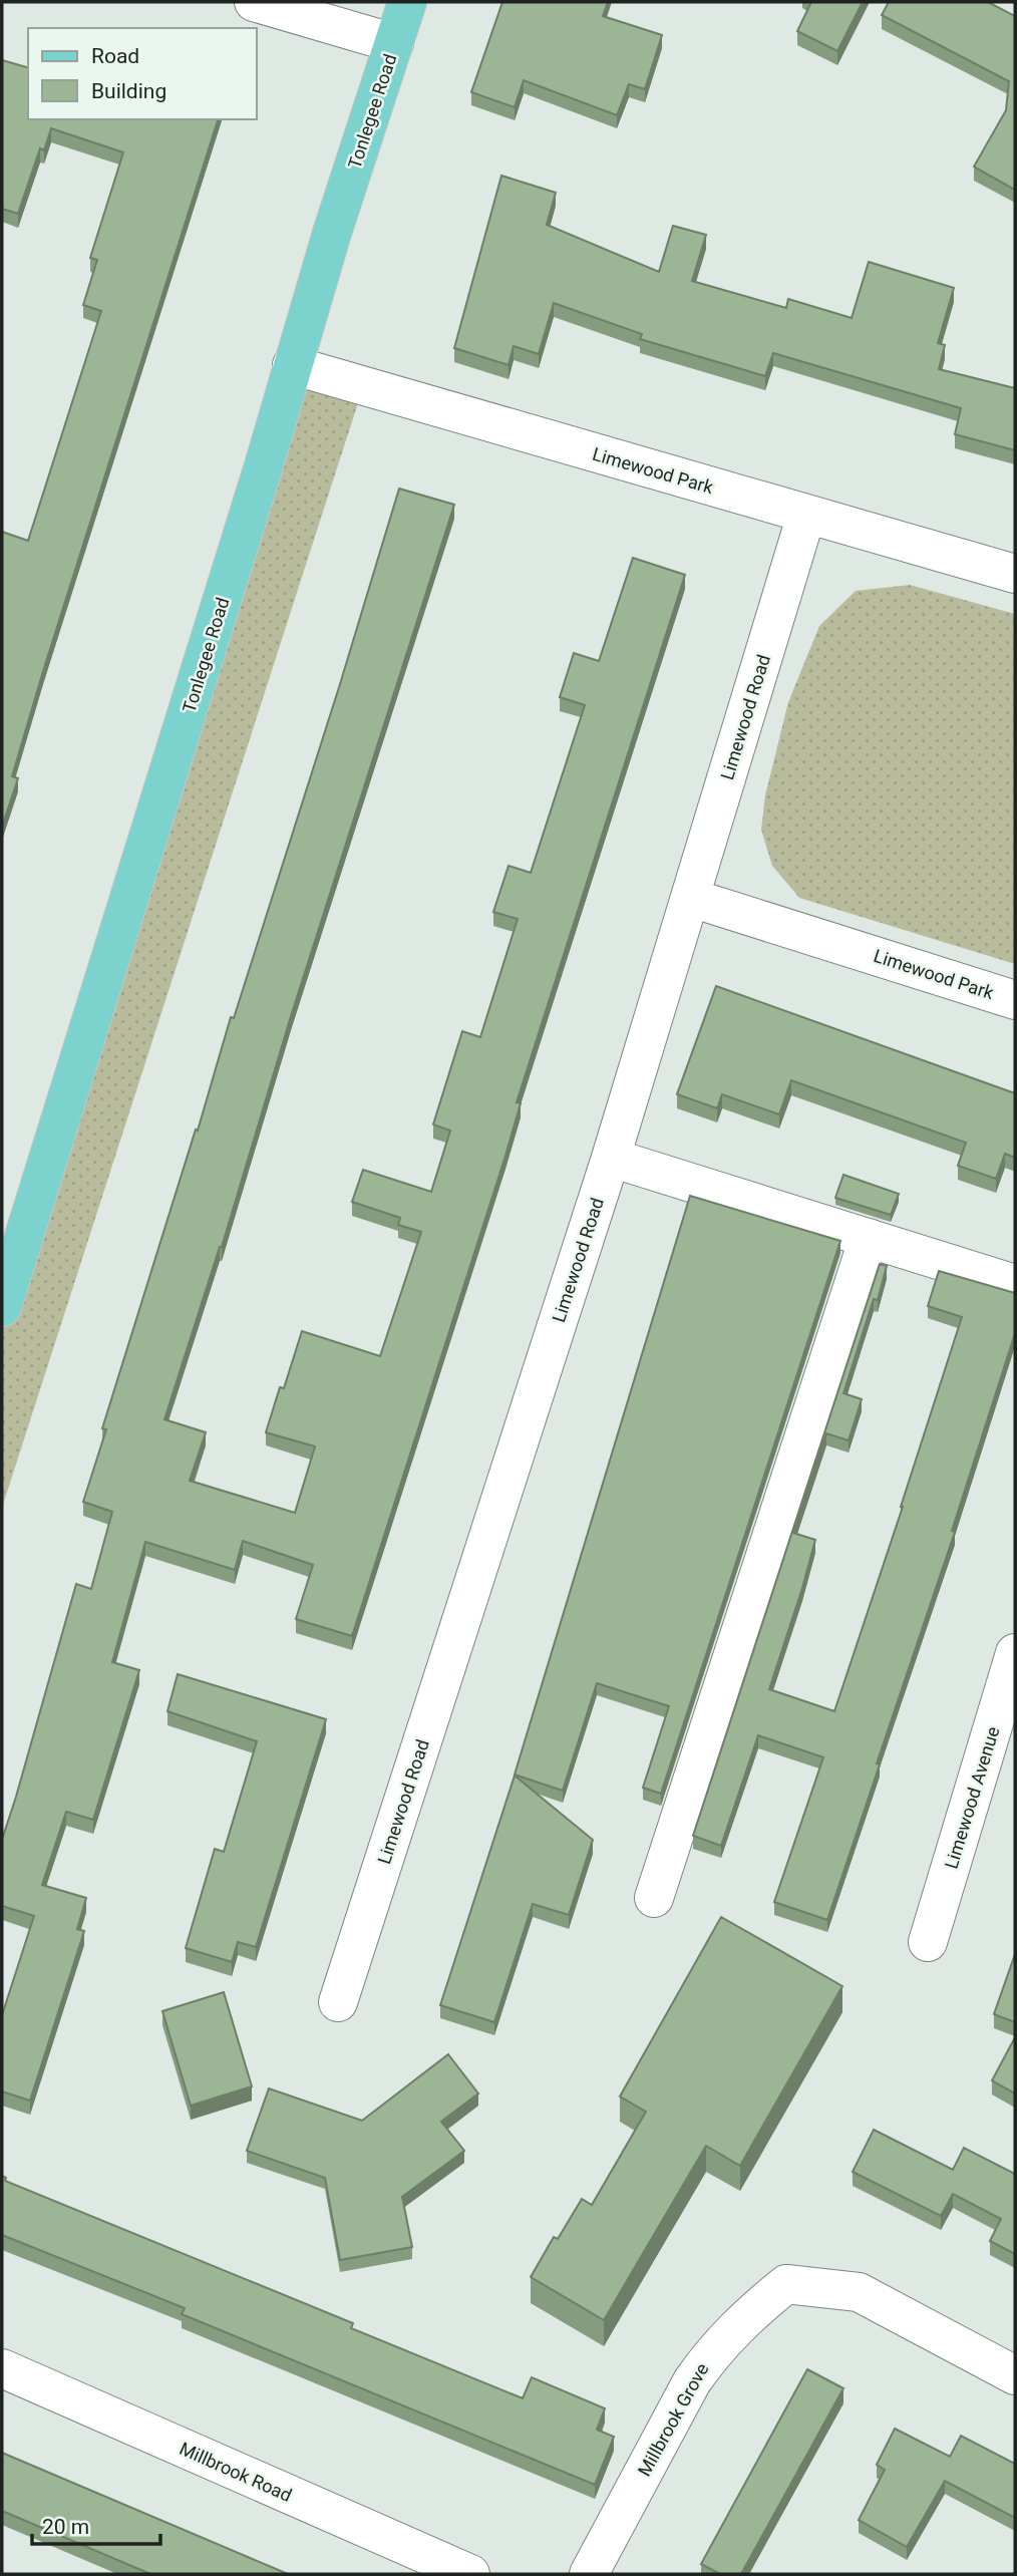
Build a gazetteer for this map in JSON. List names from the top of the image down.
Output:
{
  "streets": {
    "main road": ["Tonlegee Road"],
    "street": [
      "Limewood Park",
      "Limewood Road",
      "Limewood Avenue",
      "Millbrook Grove",
      "Millbrook Road"
    ]
  },
  "crossings": [
    ["Tonlegee Road", "Limewood Park"],
    ["Limewood Park", "Limewood Road"]
  ],
  "legend": ["Road", "Building"],
  "scale_bar": "20 m"
}
